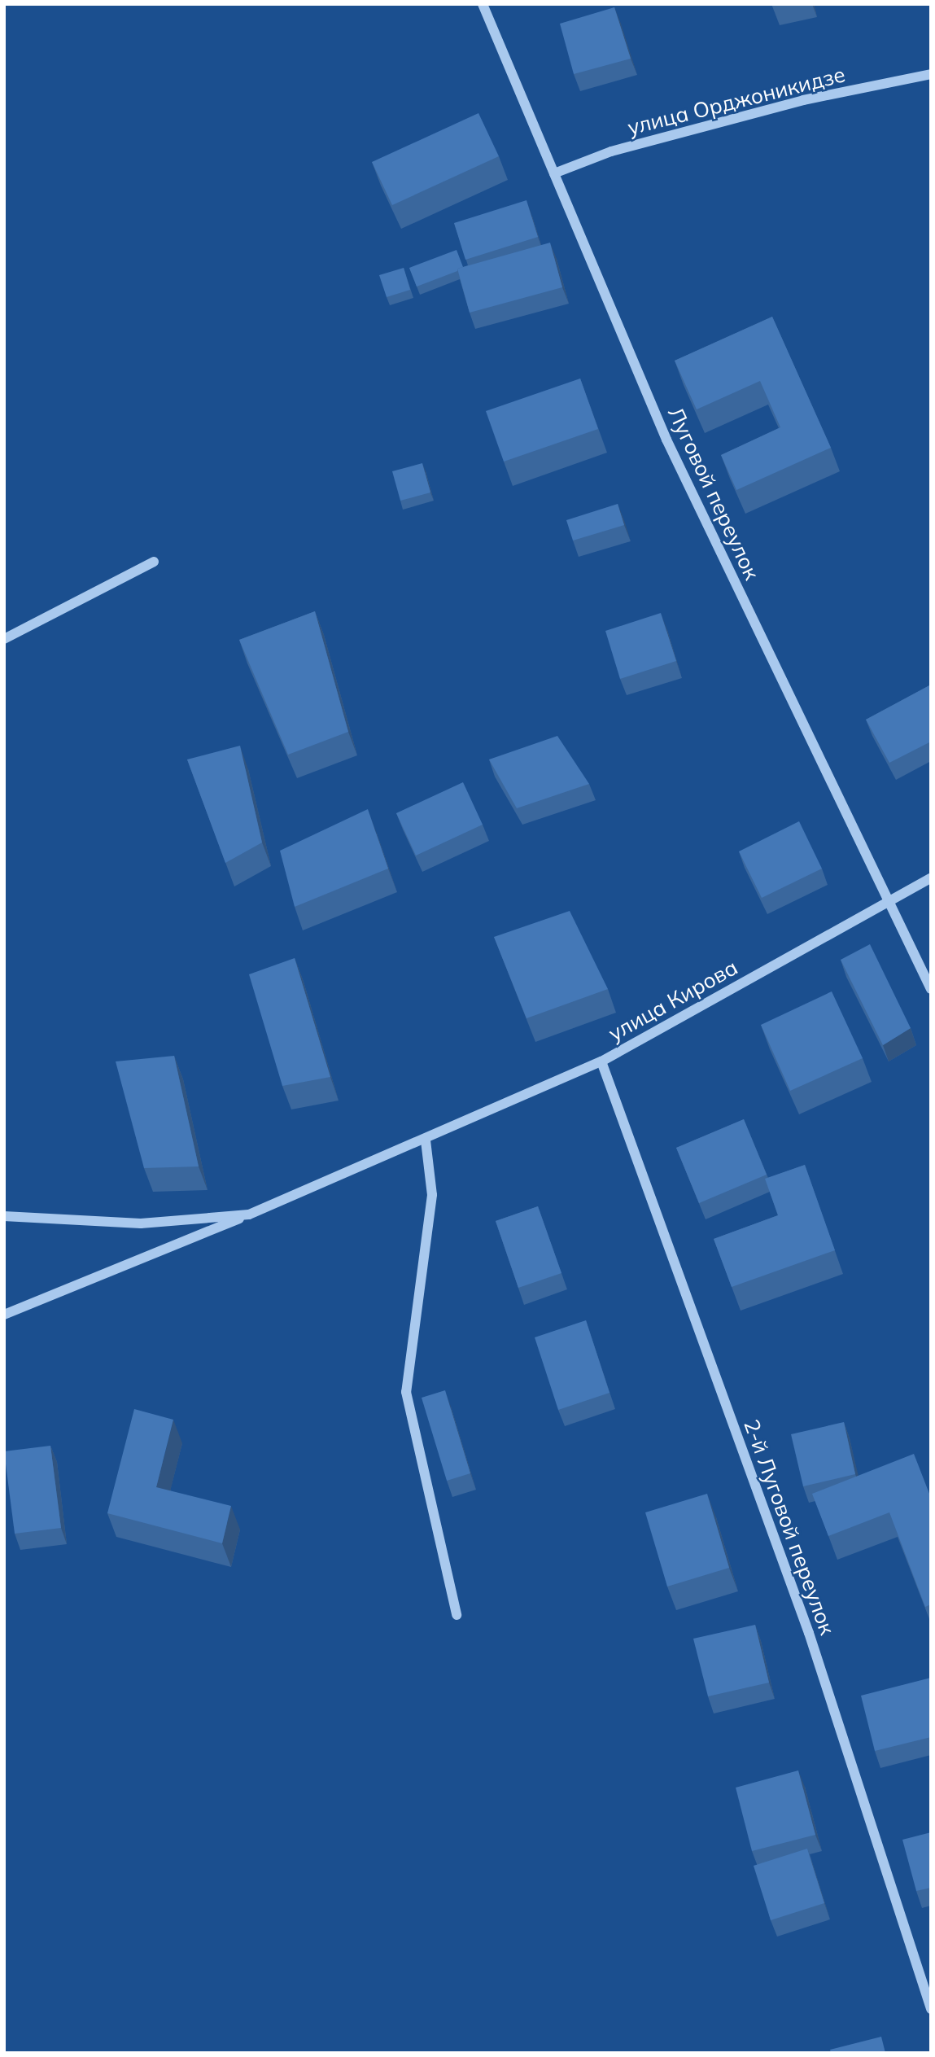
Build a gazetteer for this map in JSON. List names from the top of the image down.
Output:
{
  "streets": {
    "street": [
      "улица Орджоникидзе",
      "Луговой переулок",
      "улица Кирова",
      "2-й Луговой переулок"
    ]
  },
  "crossings": [
    ["улица Орджоникидзе", "Луговой переулок"],
    ["Луговой переулок", "улица Кирова"],
    ["улица Кирова", "2-й Луговой переулок"]
  ]
}
